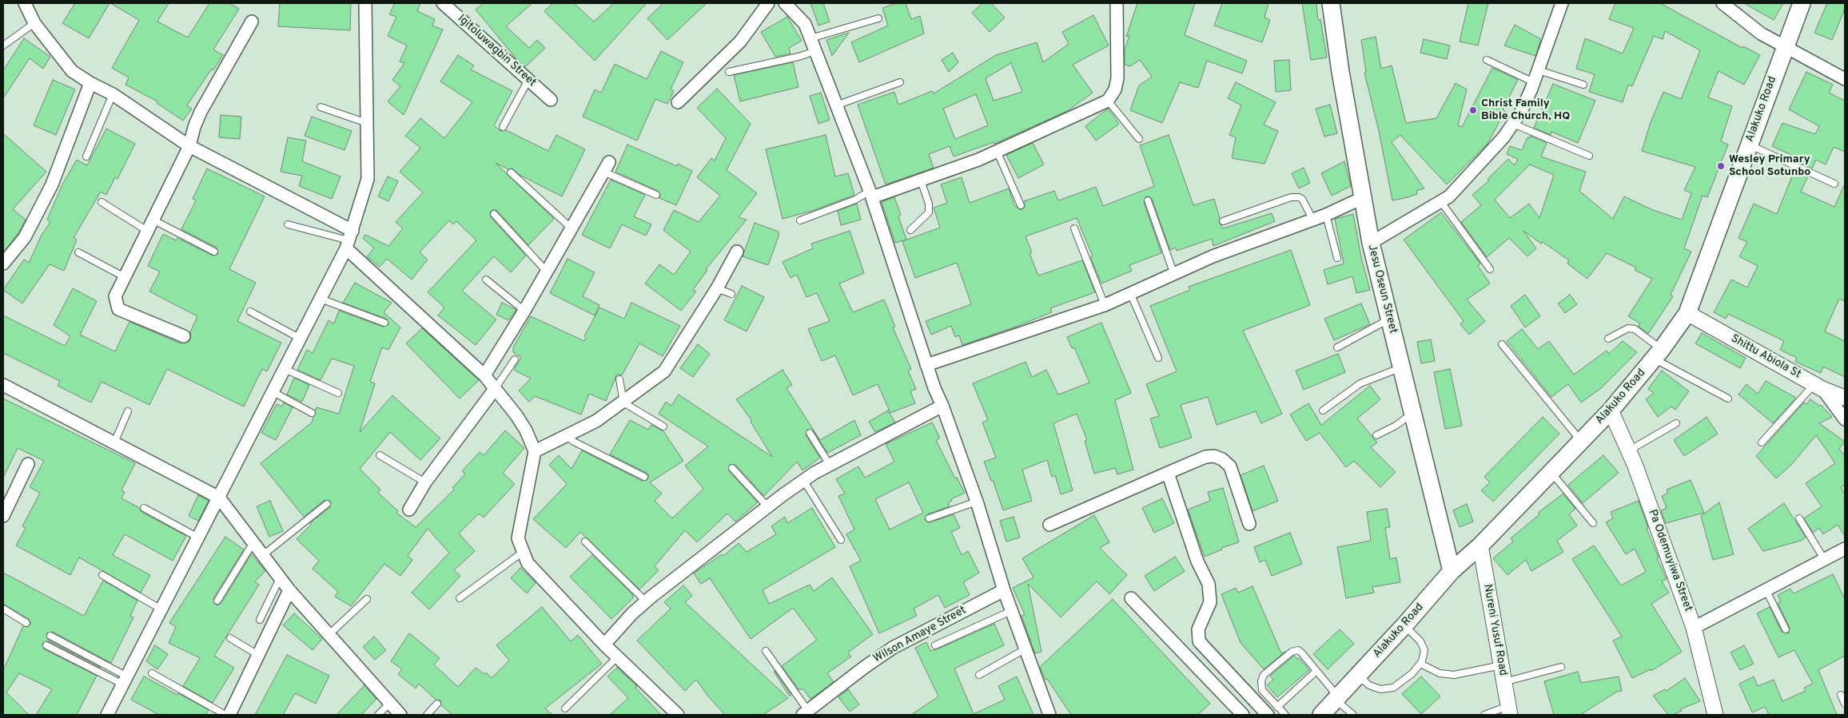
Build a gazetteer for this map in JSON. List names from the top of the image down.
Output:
{
  "streets": {
    "main road": ["Alakuko Road", "Jesu Oseun Street"],
    "street": [
      "Igitoluwagbin Street",
      "Shittu Abiola St",
      "Pa Odemuyiwa Street",
      "Nureni Yusuf Road",
      "Wilson Amaye Street"
    ]
  },
  "crossings": [
    ["Alakuko Road", "Jesu Oseun Street"],
    ["Alakuko Road", "Shittu Abiola St"],
    ["Alakuko Road", "Pa Odemuyiwa Street"],
    ["Alakuko Road", "Nureni Yusuf Road"]
  ],
  "places": ["Christ Family Bible Church, HQ", "Wesley Primary School Sotunbo"]
}
